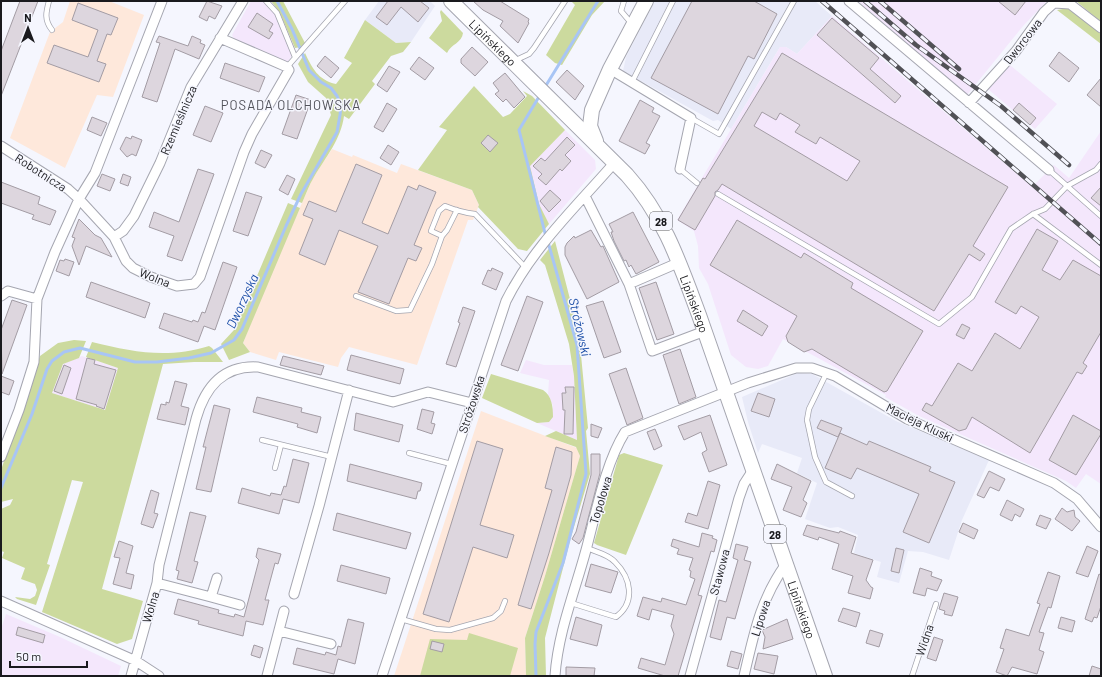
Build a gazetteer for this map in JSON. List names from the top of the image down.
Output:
{
  "streets": {
    "main road": ["Lipińskiego", "28"],
    "street": [
      "Dworcowa",
      "Rzemieślnicza",
      "Robotnicza",
      "Wolna",
      "Stróżowska",
      "Macieja Kluski",
      "Topolowa",
      "Stawowa",
      "Lipowa"
    ],
    "lane": ["Widna"]
  },
  "crossings": [
    ["Lipińskiego", "28"],
    ["Lipińskiego", "Stróżowska"],
    ["Lipińskiego", "Macieja Kluski"],
    ["Lipińskiego", "Topolowa"],
    ["Lipińskiego", "Stawowa"],
    ["Lipińskiego", "Lipowa"],
    ["Rzemieślnicza", "Wolna"],
    ["Robotnicza", "Wolna"],
    ["Wolna", "Stróżowska"],
    ["Macieja Kluski", "Topolowa"]
  ],
  "districts": ["POSADA OLCHOWSKA"],
  "water": ["Dworzyska", "Stróżowski"],
  "scale_bar": "50 m",
  "north": "top"
}
